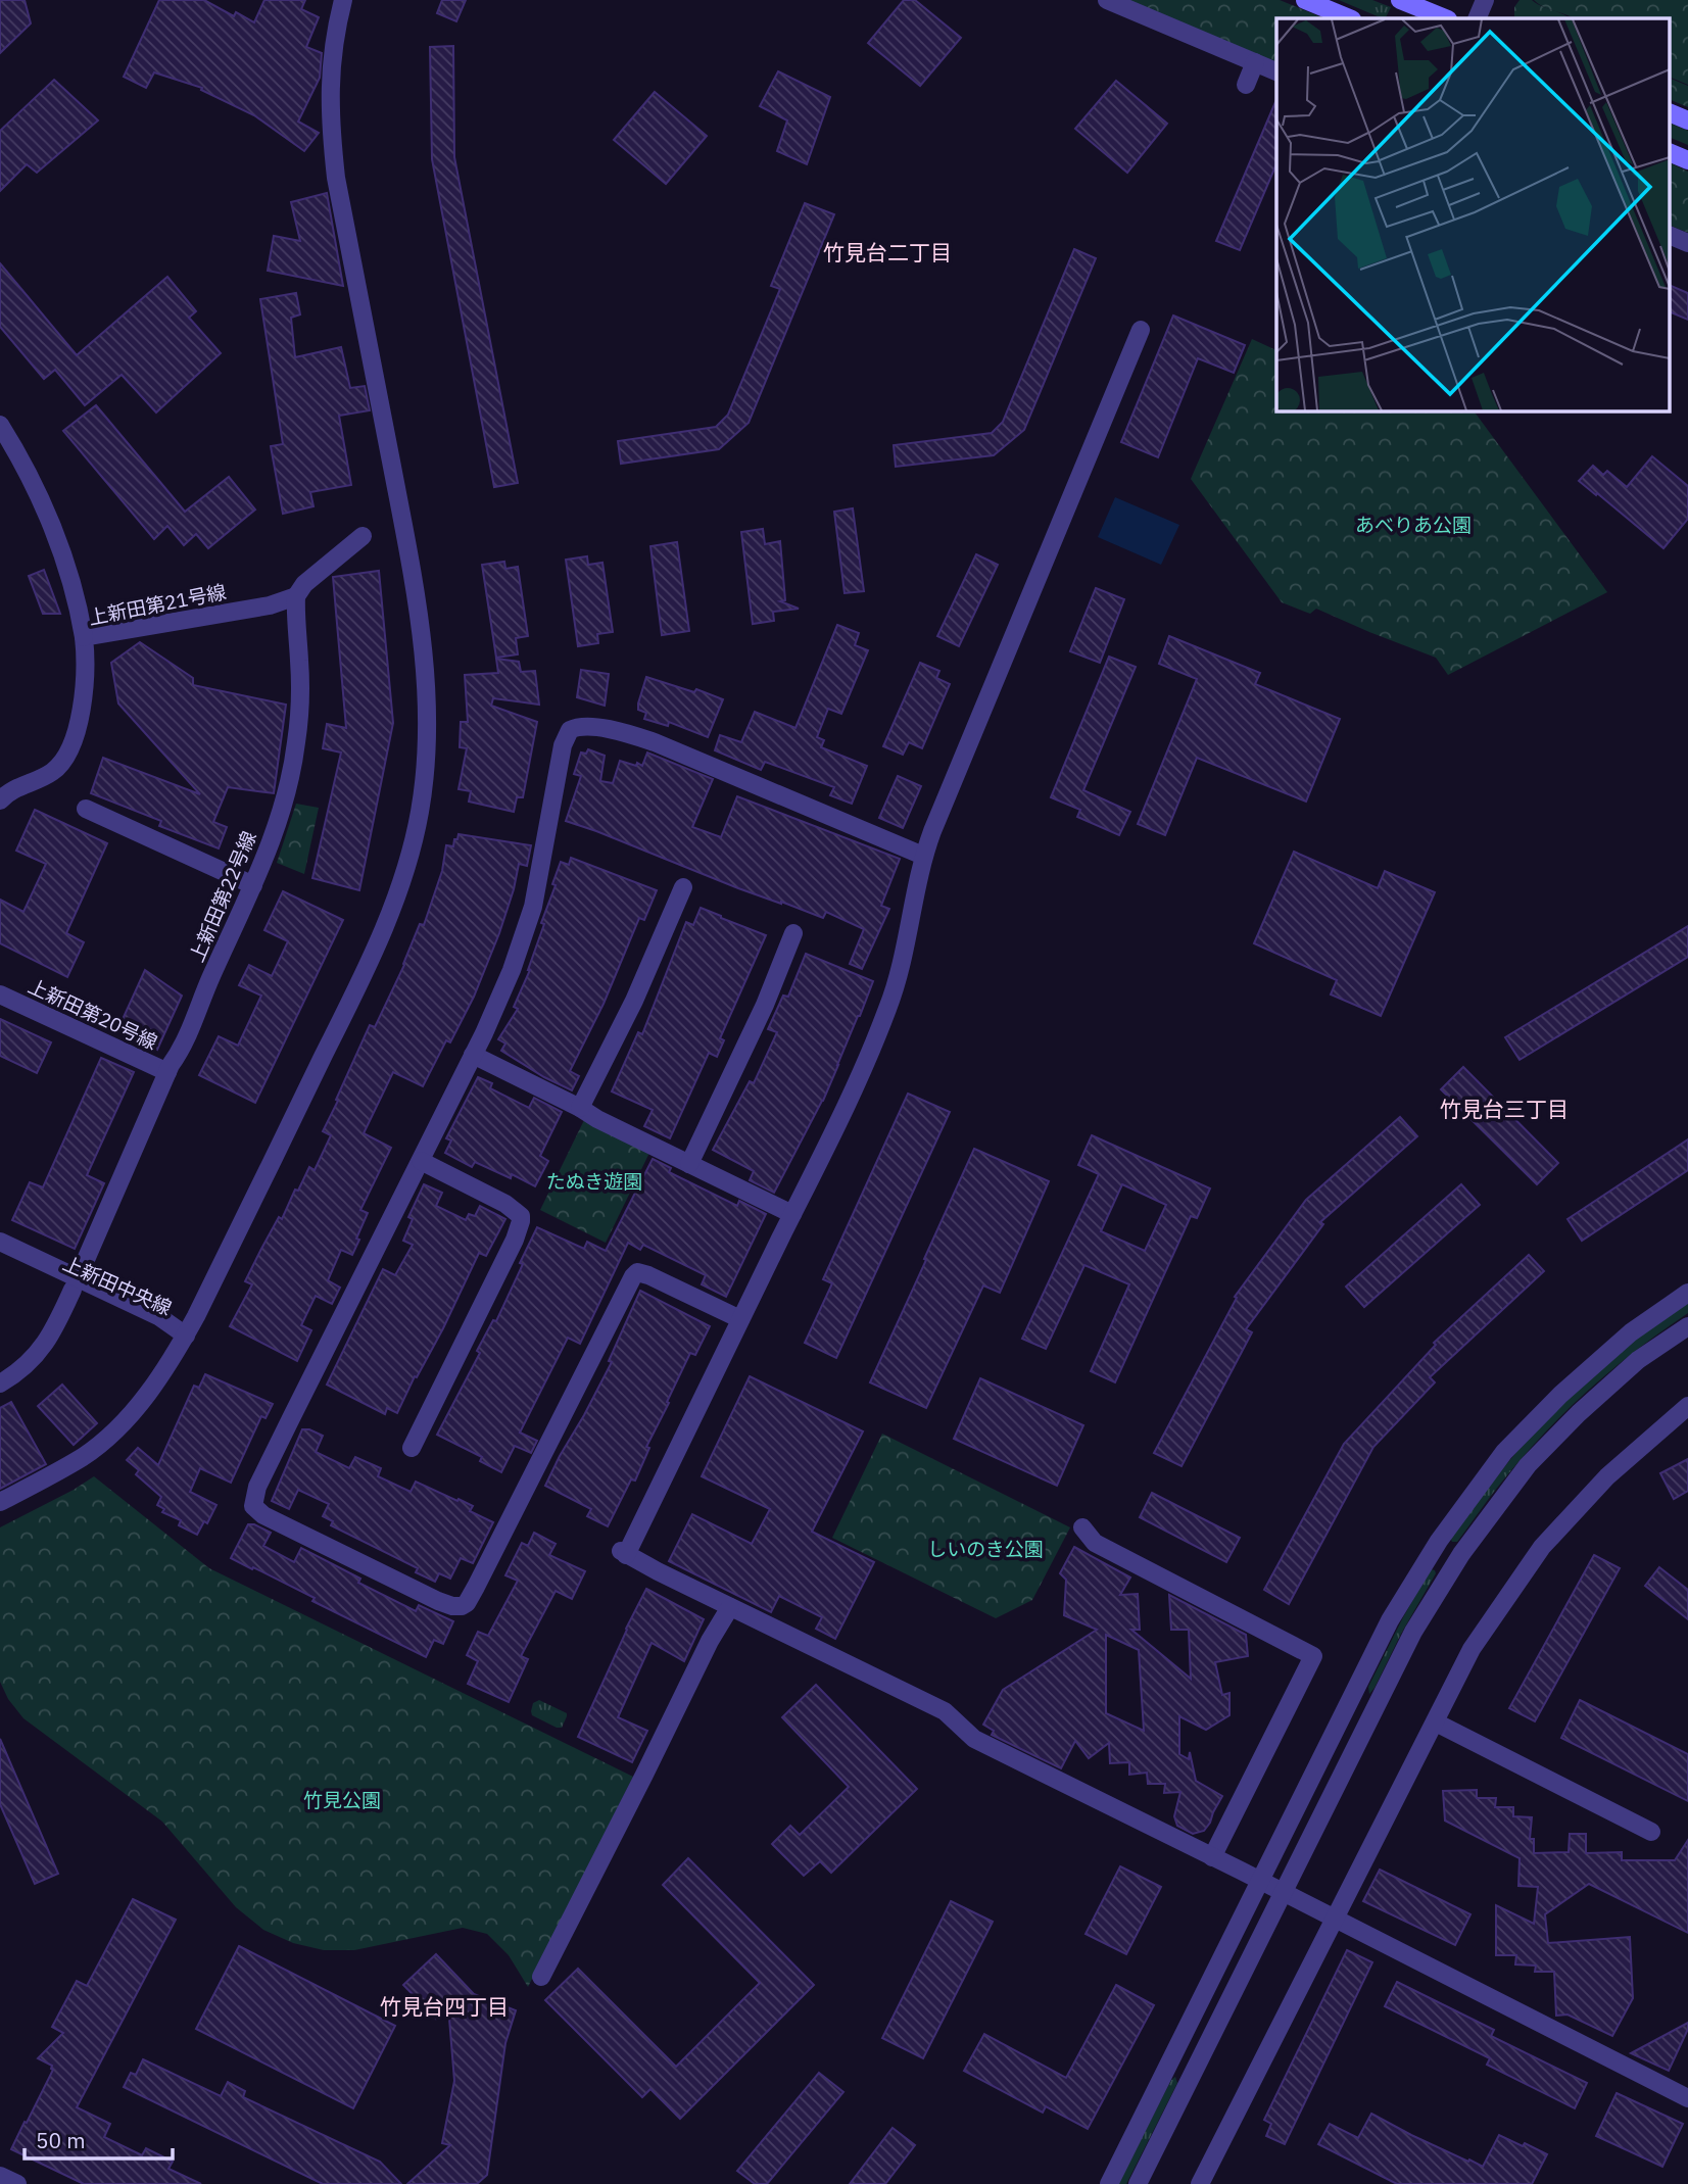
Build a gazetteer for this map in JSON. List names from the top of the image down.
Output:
{
  "streets": {
    "street": [
      "上新田第21号線",
      "上新田第22号線",
      "上新田第20号線",
      "上新田中央線"
    ]
  },
  "crossings": [
    ["上新田第21号線", "上新田第22号線"],
    ["上新田第22号線", "上新田第20号線"],
    ["上新田第22号線", "上新田中央線"]
  ],
  "districts": ["竹見台二丁目", "竹見台三丁目", "竹見台四丁目"],
  "parks": [
    "あべりあ公園",
    "たぬき遊園",
    "しいのき公園",
    "竹見公園"
  ],
  "scale_bar": "50 m"
}
